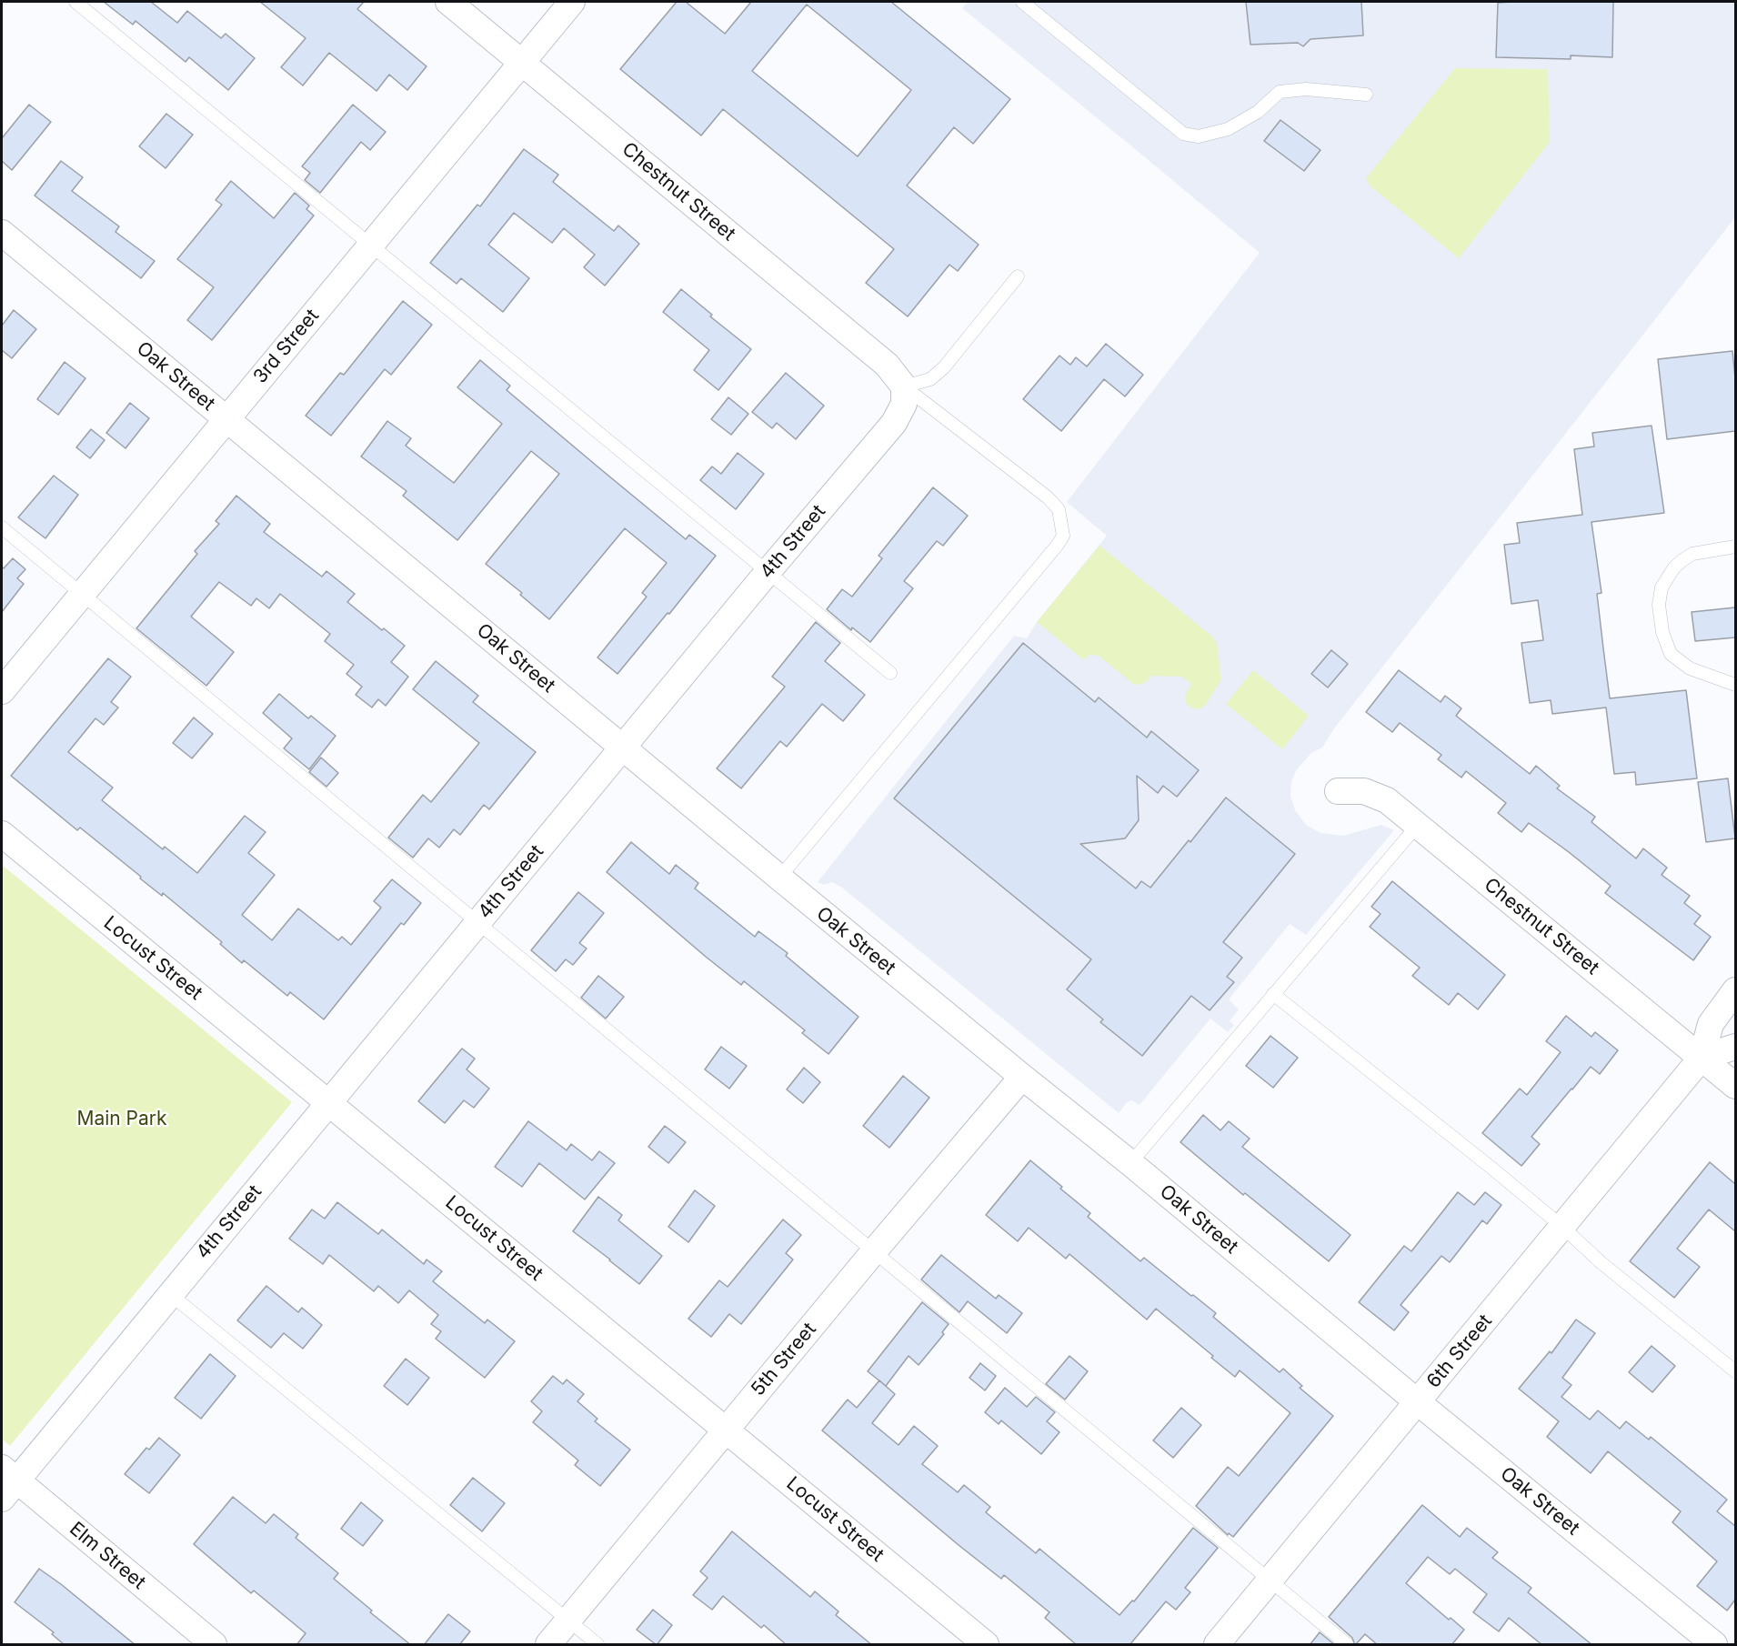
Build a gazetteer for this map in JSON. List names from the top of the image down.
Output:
{
  "streets": {
    "street": [
      "Chestnut Street",
      "3rd Street",
      "Oak Street",
      "4th Street",
      "Locust Street",
      "6th Street",
      "5th Street",
      "Elm Street"
    ]
  },
  "crossings": [
    ["Chestnut Street", "3rd Street"],
    ["Chestnut Street", "4th Street"],
    ["Chestnut Street", "6th Street"],
    ["3rd Street", "Oak Street"],
    ["Oak Street", "4th Street"],
    ["Oak Street", "6th Street"],
    ["Oak Street", "5th Street"],
    ["4th Street", "Locust Street"],
    ["4th Street", "Elm Street"],
    ["Locust Street", "5th Street"]
  ],
  "parks": ["Main Park"]
}
